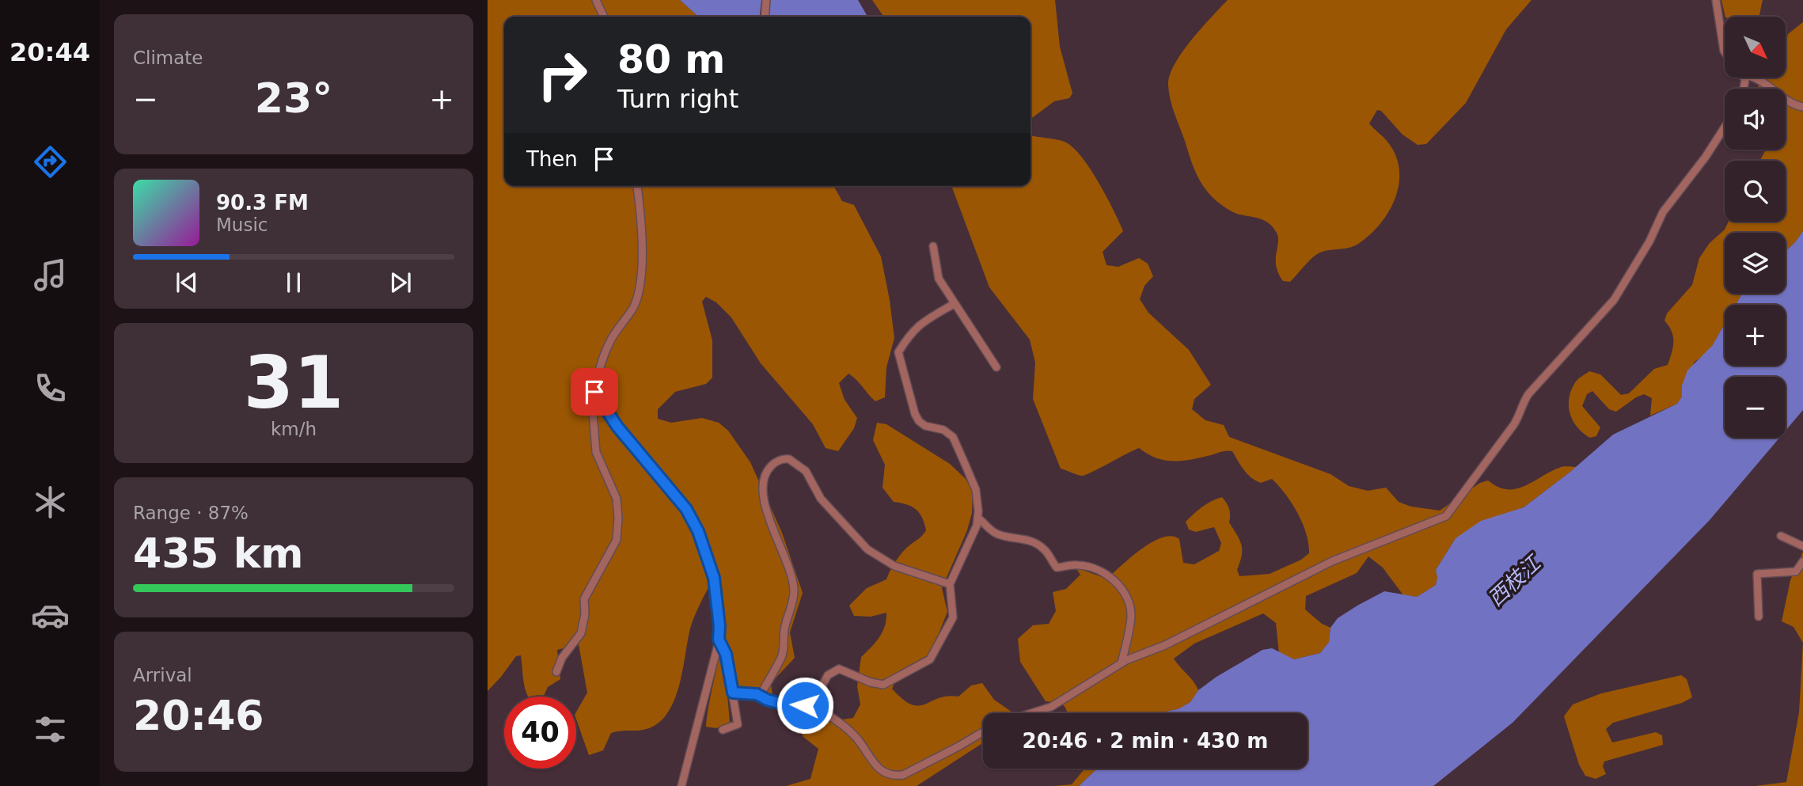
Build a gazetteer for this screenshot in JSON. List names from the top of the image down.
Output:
{
  "water": ["西枝江"],
  "north": "bottom right",
  "page": {
    "tabs": "20:44",
    "tile": [
      "Climate",
      ["31", "km/h"],
      ["Range · 87%", "435 km"],
      ["Arrival", "20:46"]
    ],
    "map_buttons": ["+", "−"],
    "turn": ["80 m", "Turn right"],
    "heat": ["−", "23°", "+"],
    "then": "Then",
    "song": ["90.3 FM", "Music"],
    "limit": "40",
    "trip": "20:46 · 2 min · 430 m"
  }
}
